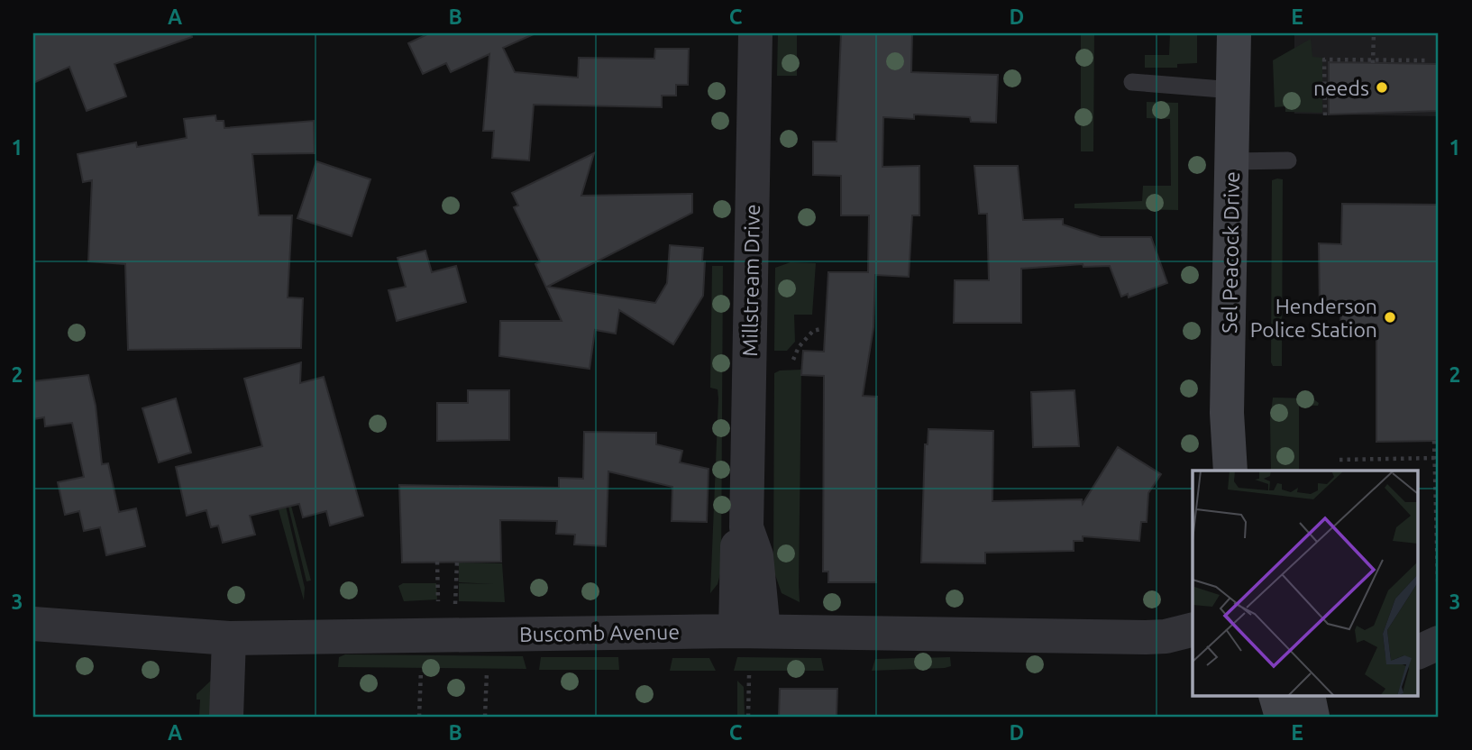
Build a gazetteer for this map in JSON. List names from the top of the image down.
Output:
{
  "streets": {
    "main road": ["Sel Peacock Drive"],
    "street": ["Millstream Drive", "Buscomb Avenue"]
  },
  "crossings": [
    ["Millstream Drive", "Buscomb Avenue"]
  ],
  "places": ["needs", "Henderson Police Station"],
  "grid": {
    "columns": [
      "A",
      "B",
      "C",
      "D",
      "E"
    ],
    "rows": ["1", "2", "3"]
  }
}
